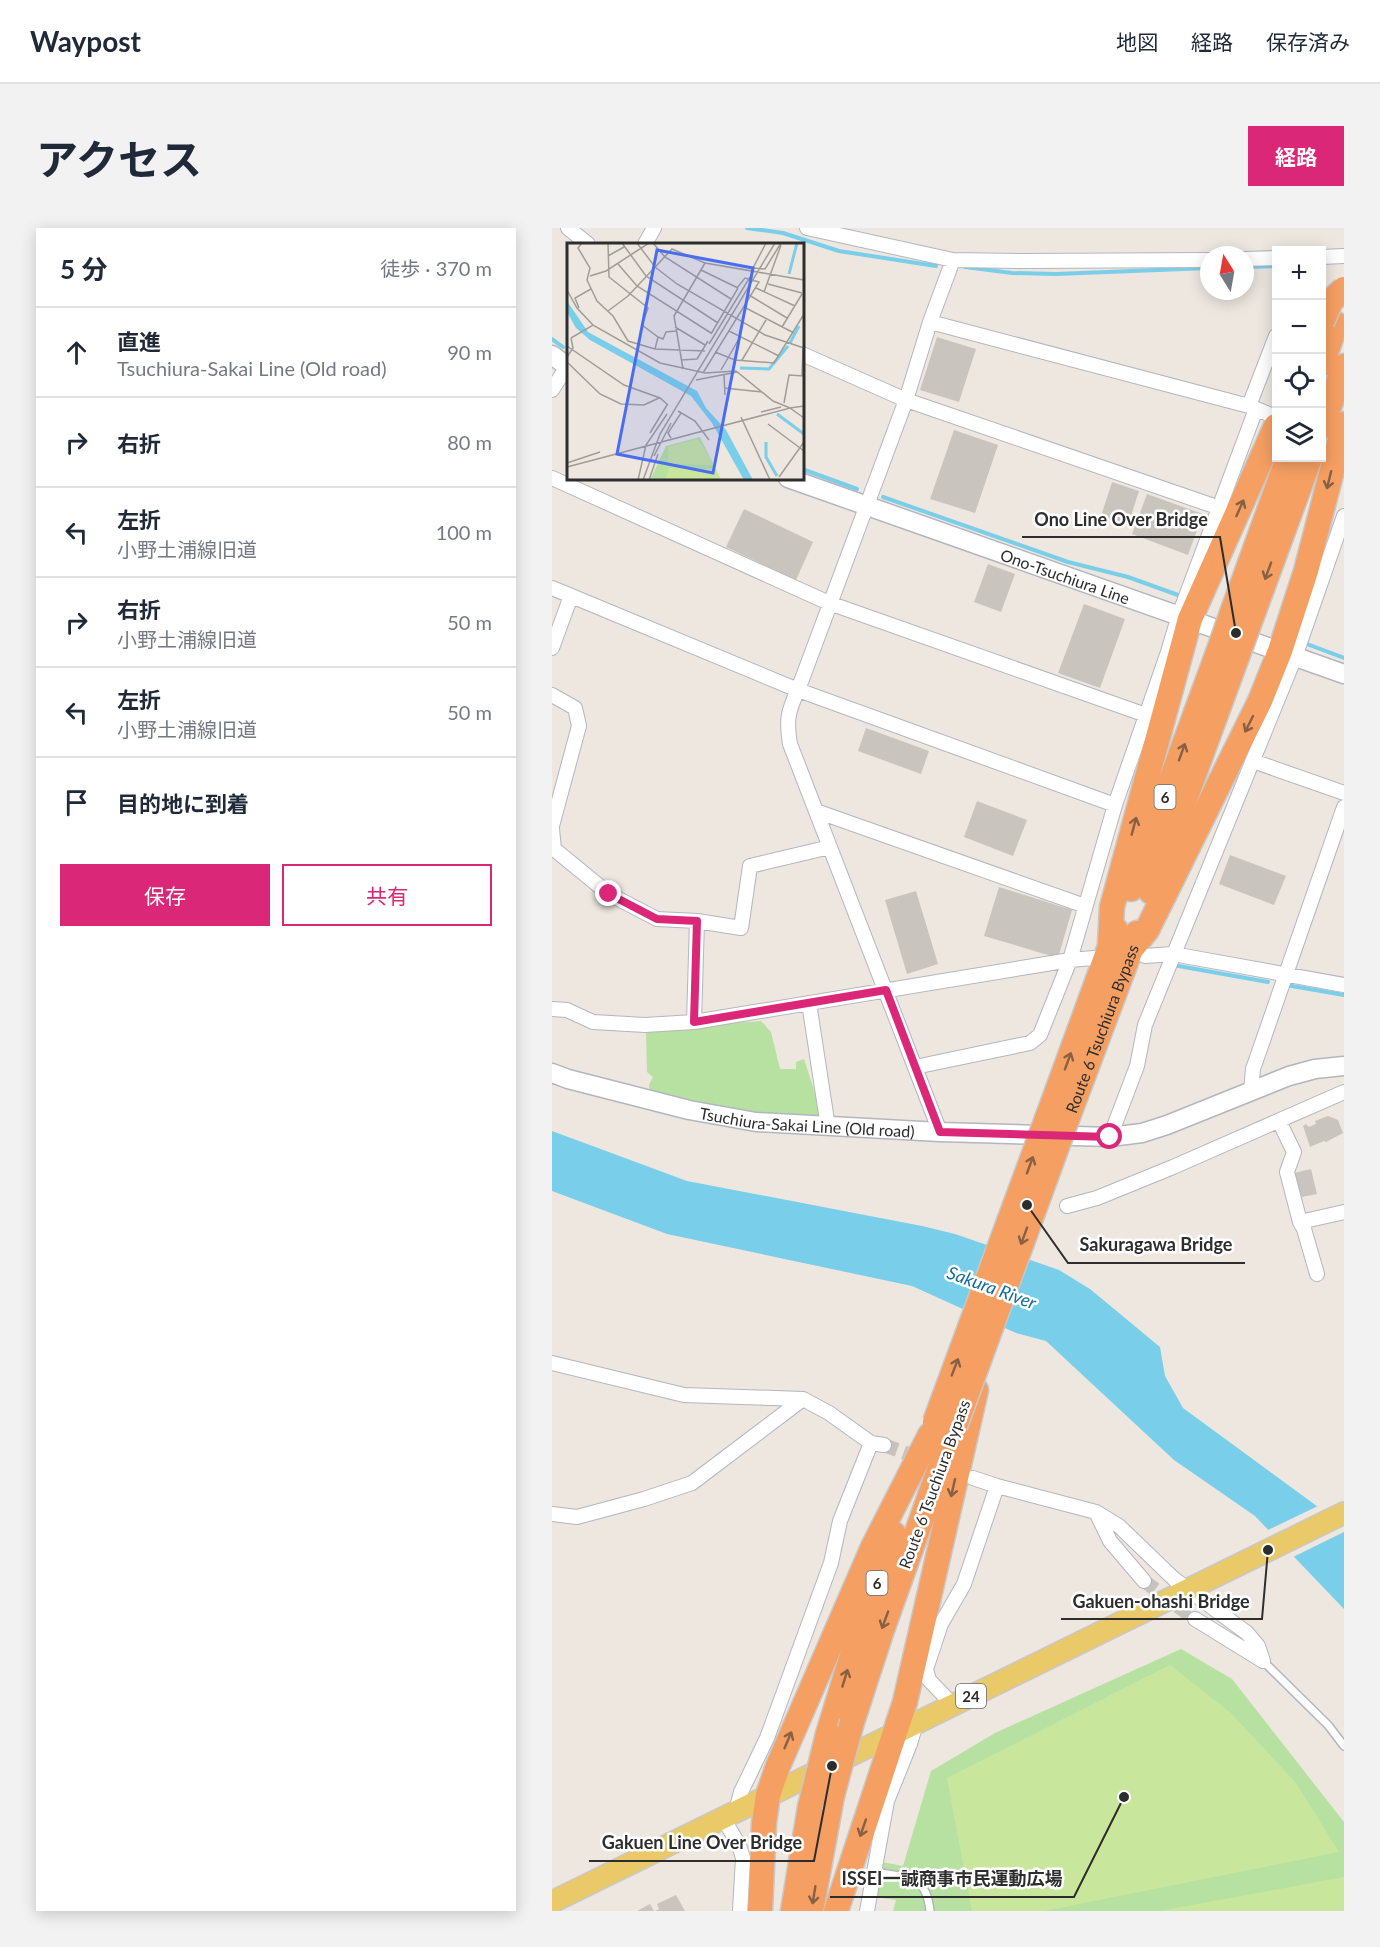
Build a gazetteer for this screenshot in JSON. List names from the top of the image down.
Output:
{
  "streets": {
    "highway": ["6", "Route 6 Tsuchiura Bypass"],
    "main road": ["24"],
    "street": ["Ono-Tsuchiura Line", "Tsuchiura-Sakai Line (Old road)"]
  },
  "water": ["Sakura River"],
  "places": [
    "Ono Line Over Bridge",
    "Sakuragawa Bridge",
    "Gakuen-ohashi Bridge",
    "Gakuen Line Over Bridge",
    "ISSEI一誠商事市民運動広場"
  ],
  "north": "top",
  "page": {
    "header": "Waypost",
    "nav": ["地図", "経路", "保存済み"],
    "title": "アクセス",
    "buttons": [
      "経路",
      ["保存", "共有"]
    ],
    "heading": ["5 分", "徒歩 · 370 m"],
    "map_buttons": ["+", "−"],
    "list": [
      ["直進", "Tsuchiura-Sakai Line (Old road)", "90 m"],
      ["右折", "80 m"],
      ["左折", "小野土浦線旧道", "100 m"],
      ["右折", "小野土浦線旧道", "50 m"],
      ["左折", "小野土浦線旧道", "50 m"],
      "目的地に到着"
    ]
  }
}
